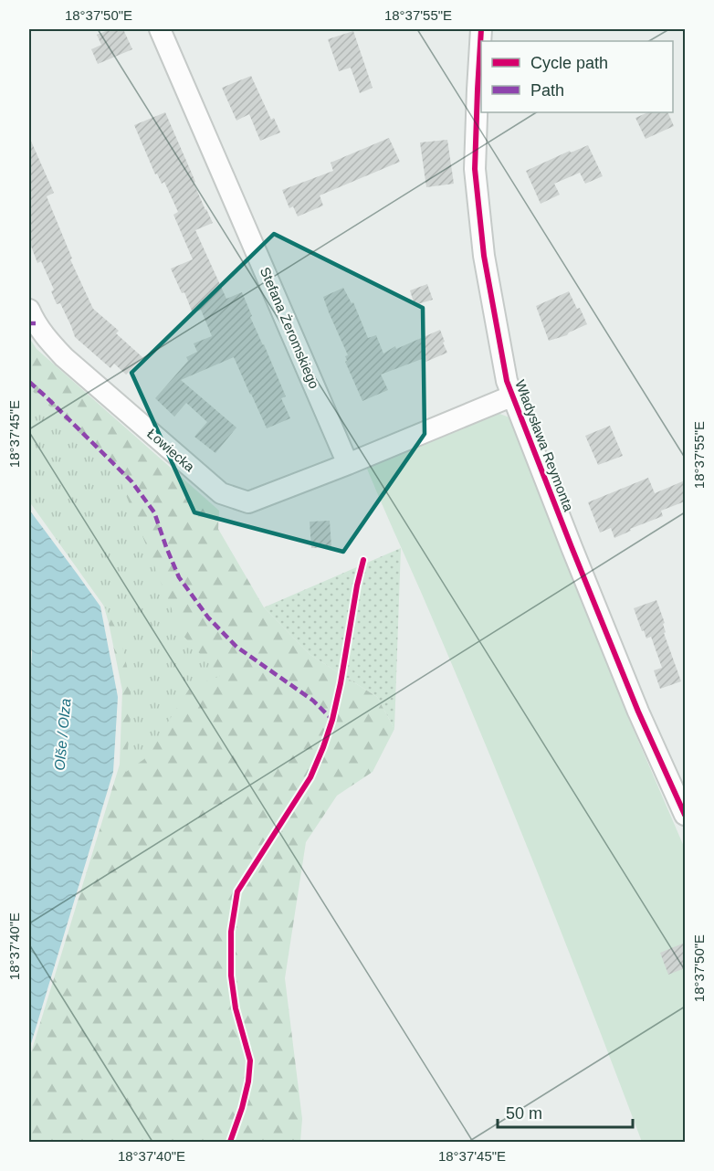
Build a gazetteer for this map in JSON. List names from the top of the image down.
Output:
{
  "streets": {
    "street": ["Stefana Żeromskiego", "Władysława Reymonta", "Łowiecka"]
  },
  "crossings": [
    ["Stefana Żeromskiego", "Łowiecka"]
  ],
  "water": ["Olše / Olza"],
  "legend": ["Cycle path", "Path"],
  "scale_bar": "50 m",
  "coordinates": [
    "18°37'50\"E",
    "18°37'55\"E",
    "18°37'45\"E",
    "18°37'40\"E"
  ]
}
